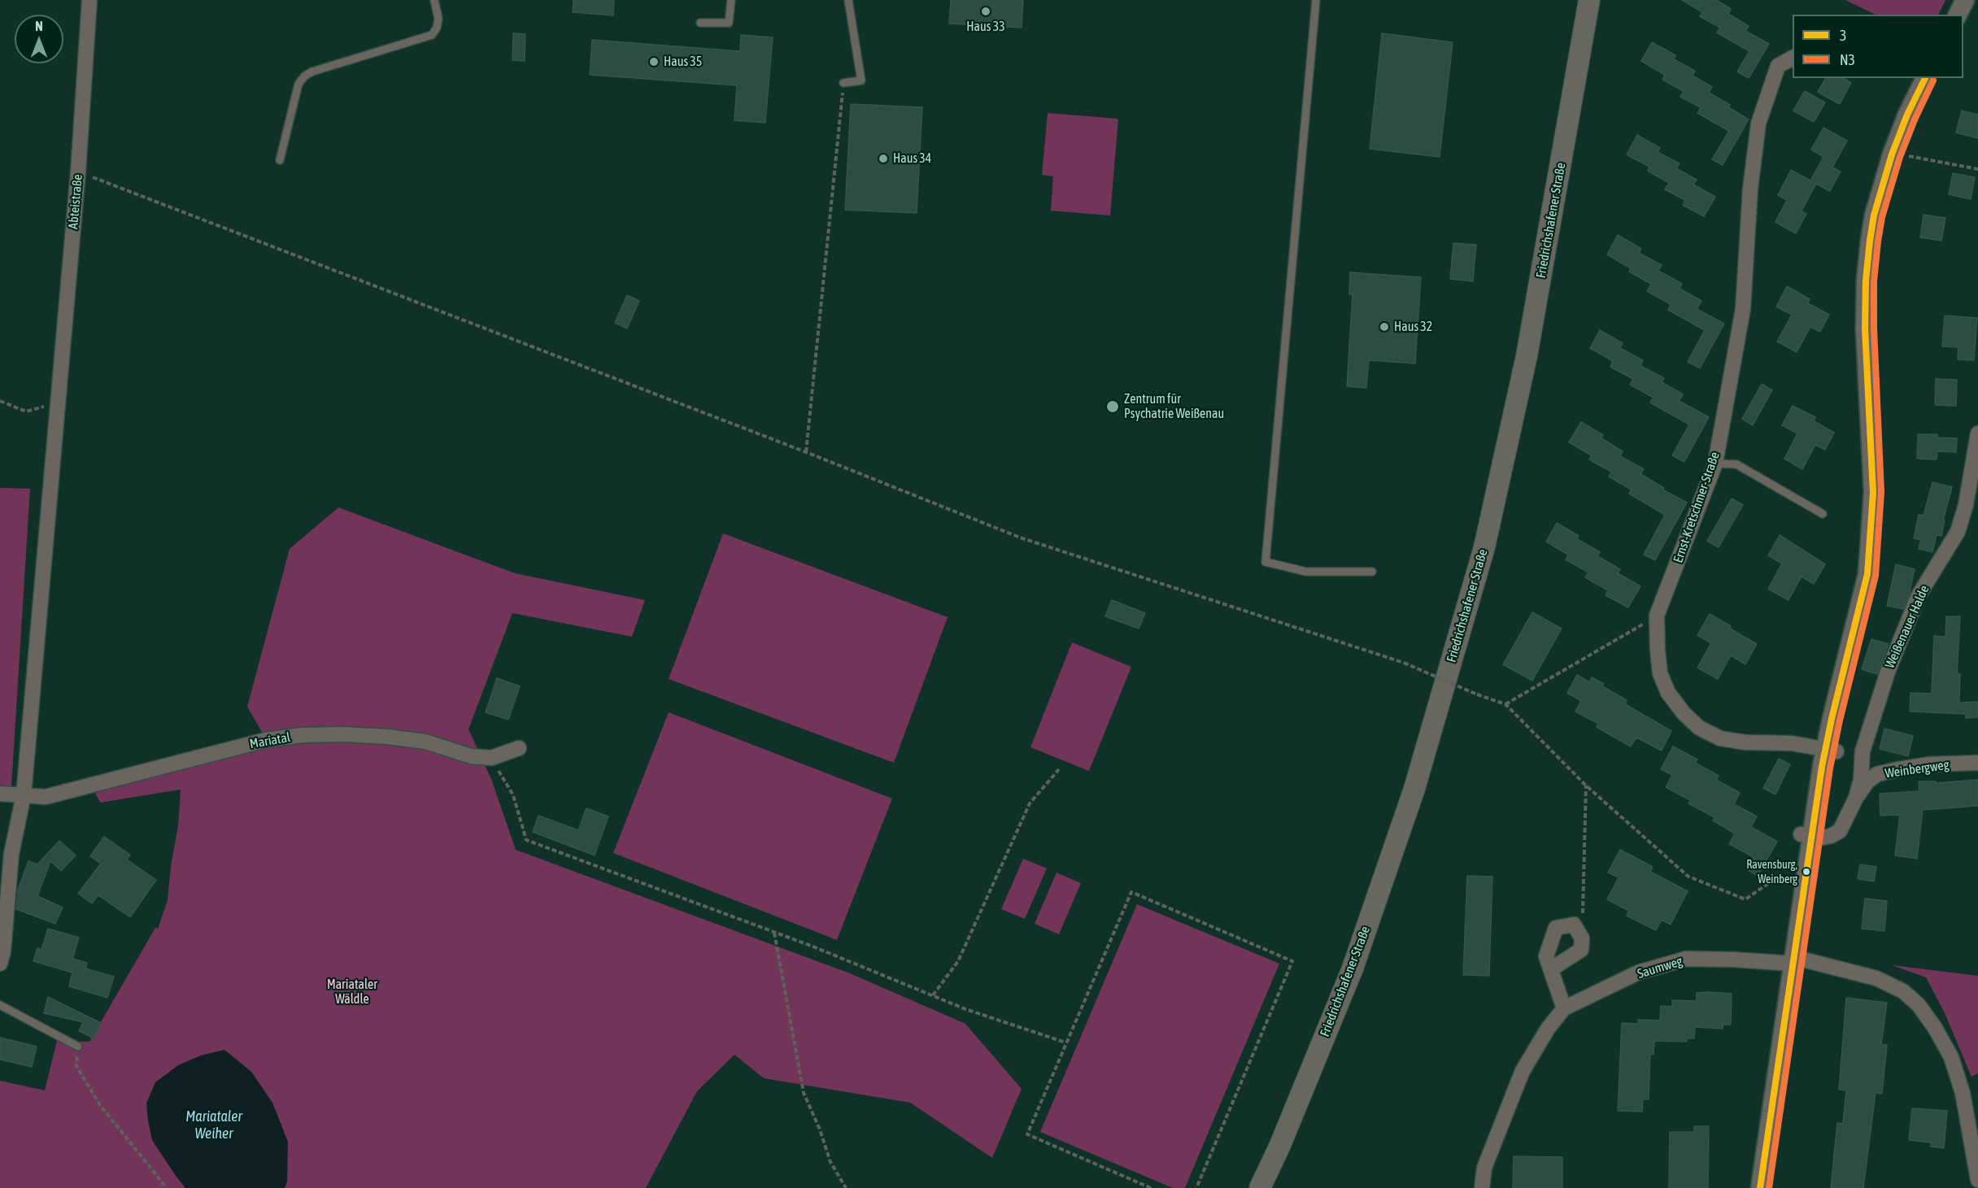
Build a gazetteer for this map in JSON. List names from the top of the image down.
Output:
{
  "streets": {
    "main road": ["Friedrichshafener Straße"],
    "street": [
      "Abteistraße",
      "Ernst-Kretschmer-Straße",
      "Weißenauer Halde",
      "Mariatal",
      "Weinbergweg",
      "Saumweg"
    ]
  },
  "crossings": [
    ["Weißenauer Halde", "Weinbergweg"]
  ],
  "water": ["Mariataler Weiher"],
  "parks": ["Mariataler Wäldle"],
  "places": [
    "Haus 33",
    "Haus 35",
    "Haus 34",
    "Haus 32",
    "Zentrum für Psychatrie Weißenau",
    "Ravensburg, Weinberg"
  ],
  "lines": ["transit line 3", "transit line N3"],
  "legend": ["3", "N3"],
  "north": "top"
}
